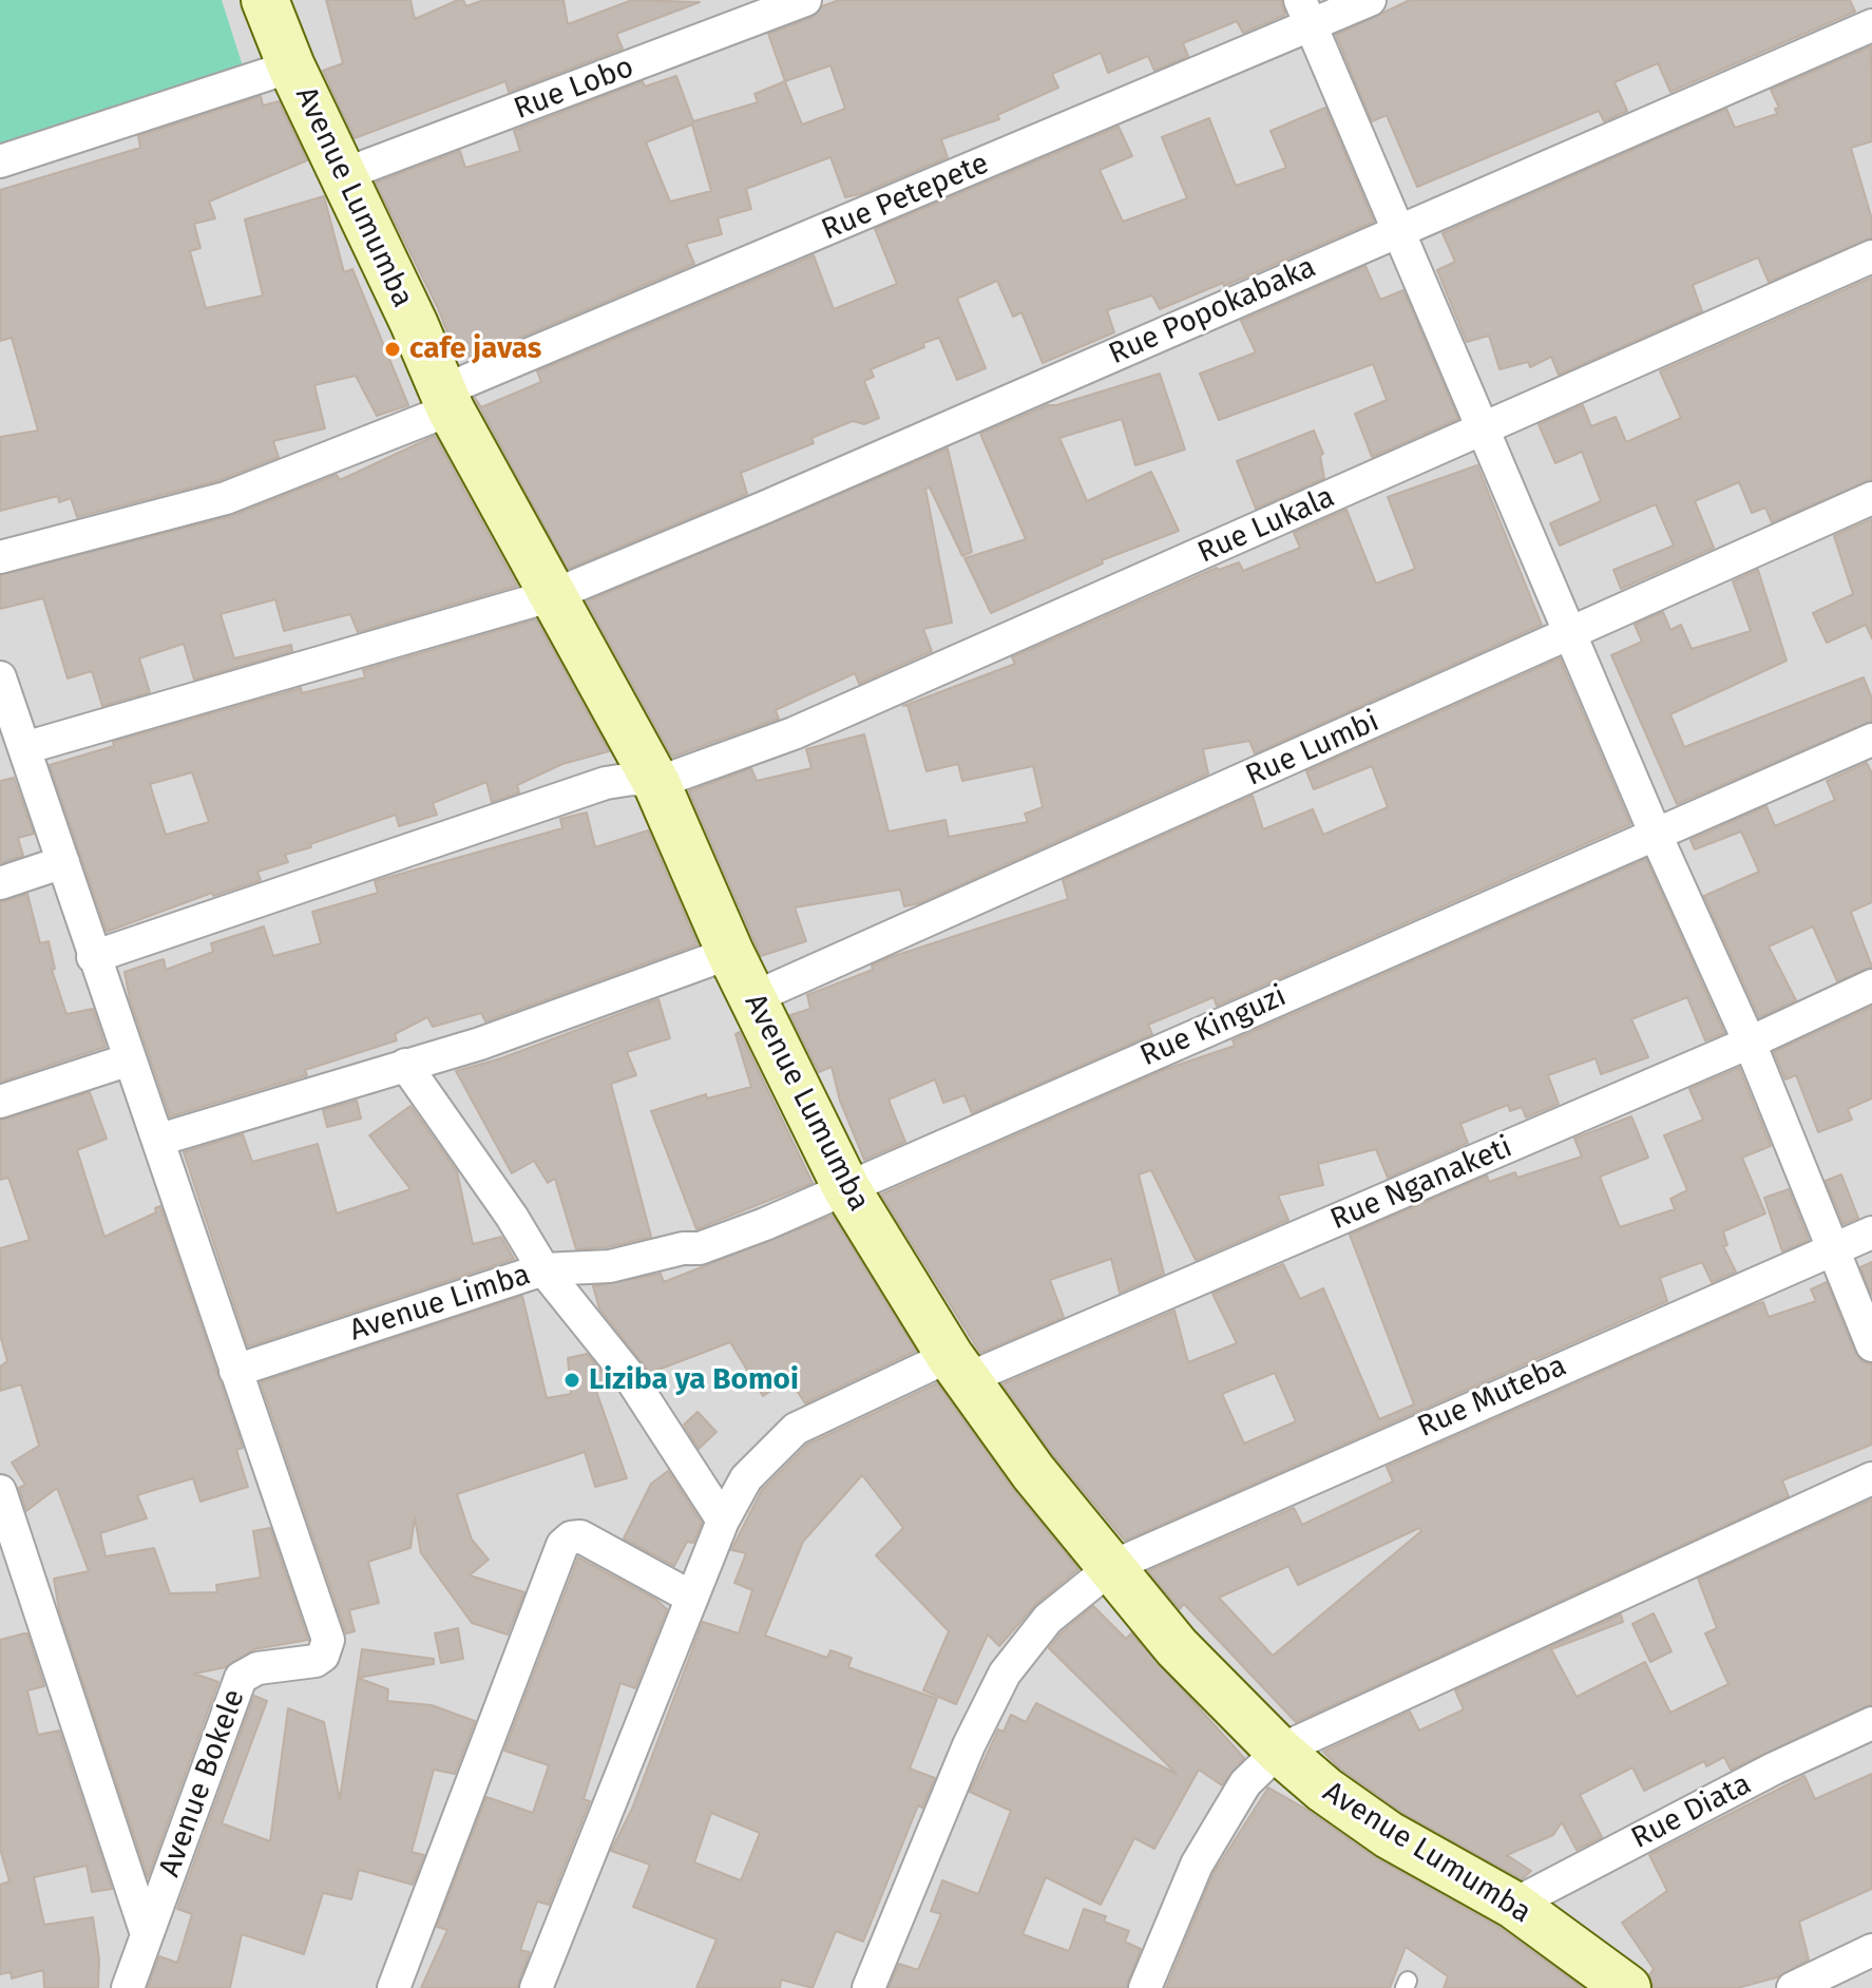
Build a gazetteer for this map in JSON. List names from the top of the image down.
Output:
{
  "streets": {
    "street": [
      "Rue Lobo",
      "Avenue Lumumba",
      "Rue Petepete",
      "Rue Popokabaka",
      "Rue Lukala",
      "Rue Lumbi",
      "Rue Kinguzi",
      "Rue Nganaketi",
      "Avenue Limba",
      "Rue Muteba",
      "Avenue Bokele",
      "Rue Diata"
    ]
  },
  "crossings": [
    ["Rue Lobo", "Avenue Lumumba"],
    ["Avenue Lumumba", "Rue Petepete"],
    ["Avenue Lumumba", "Rue Popokabaka"],
    ["Avenue Lumumba", "Rue Lukala"],
    ["Avenue Lumumba", "Rue Lumbi"],
    ["Avenue Lumumba", "Rue Kinguzi"],
    ["Avenue Lumumba", "Rue Nganaketi"],
    ["Avenue Lumumba", "Rue Muteba"],
    ["Avenue Lumumba", "Rue Diata"],
    ["Rue Kinguzi", "Avenue Limba"],
    ["Avenue Limba", "Avenue Bokele"]
  ],
  "places": ["cafe javas", "Liziba ya Bomoi"]
}
